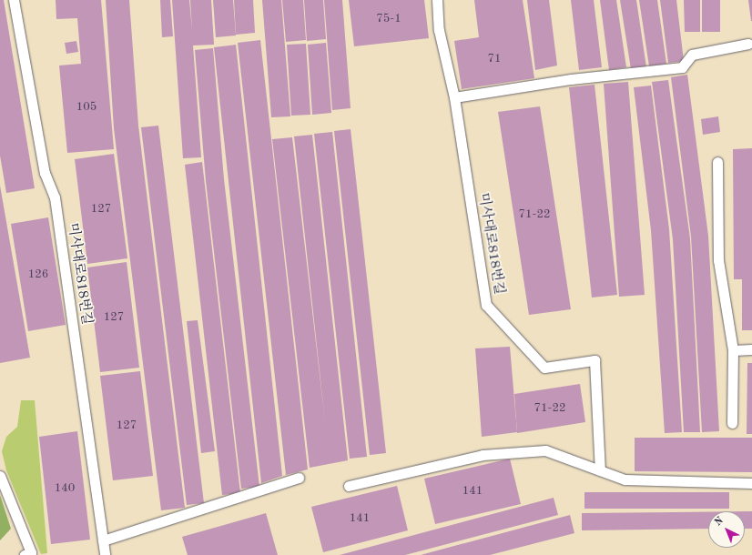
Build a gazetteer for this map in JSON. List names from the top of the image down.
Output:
{
  "streets": {
    "lane": ["미사대로818번길"]
  },
  "house_numbers": [
    "75-1",
    "71",
    "105",
    "127",
    "71-22",
    "126",
    "127",
    "71-22",
    "127",
    "140",
    "141",
    "141"
  ],
  "north": "top left"
}
